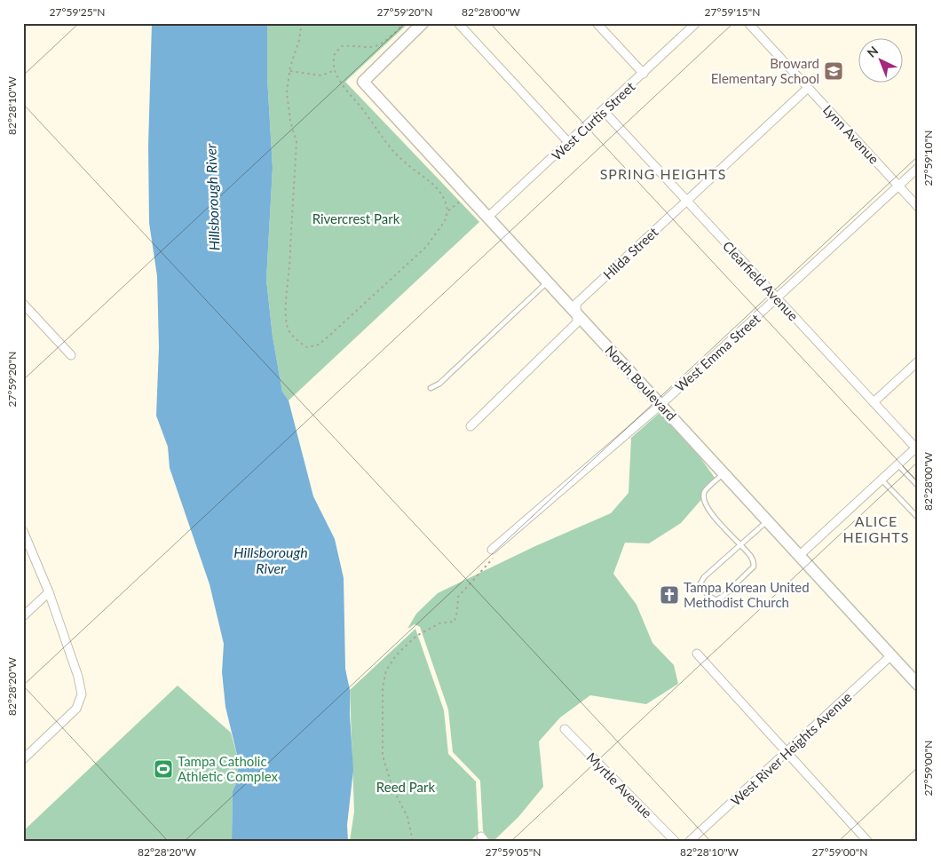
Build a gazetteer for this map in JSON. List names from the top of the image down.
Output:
{
  "streets": {
    "street": [
      "West Curtis Street",
      "Lynn Avenue",
      "Hilda Street",
      "Clearfield Avenue",
      "West Emma Street",
      "North Boulevard",
      "West River Heights Avenue",
      "Myrtle Avenue"
    ]
  },
  "crossings": [
    ["West Curtis Street", "Clearfield Avenue"],
    ["West Curtis Street", "North Boulevard"],
    ["Lynn Avenue", "Hilda Street"],
    ["Lynn Avenue", "West Emma Street"],
    ["Hilda Street", "Clearfield Avenue"],
    ["Hilda Street", "North Boulevard"],
    ["Clearfield Avenue", "West Emma Street"],
    ["West Emma Street", "North Boulevard"],
    ["North Boulevard", "West River Heights Avenue"]
  ],
  "districts": ["SPRING HEIGHTS", "ALICE HEIGHTS"],
  "water": ["Hillsborough River"],
  "parks": ["Rivercrest Park", "Reed Park"],
  "places": {
    "school or university": ["Broward Elementary School"],
    "church": ["Tampa Korean United Methodist Church"],
    "sports": ["Tampa Catholic Athletic Complex"]
  },
  "north": "top left",
  "coordinates": [
    "27°59'25\"N",
    "27°59'20\"N",
    "82°28'00\"W",
    "27°59'15\"N",
    "82°28'10\"W",
    "27°59'10\"N",
    "82°28'20\"W",
    "27°59'00\"N",
    "27°59'05\"N"
  ]
}
